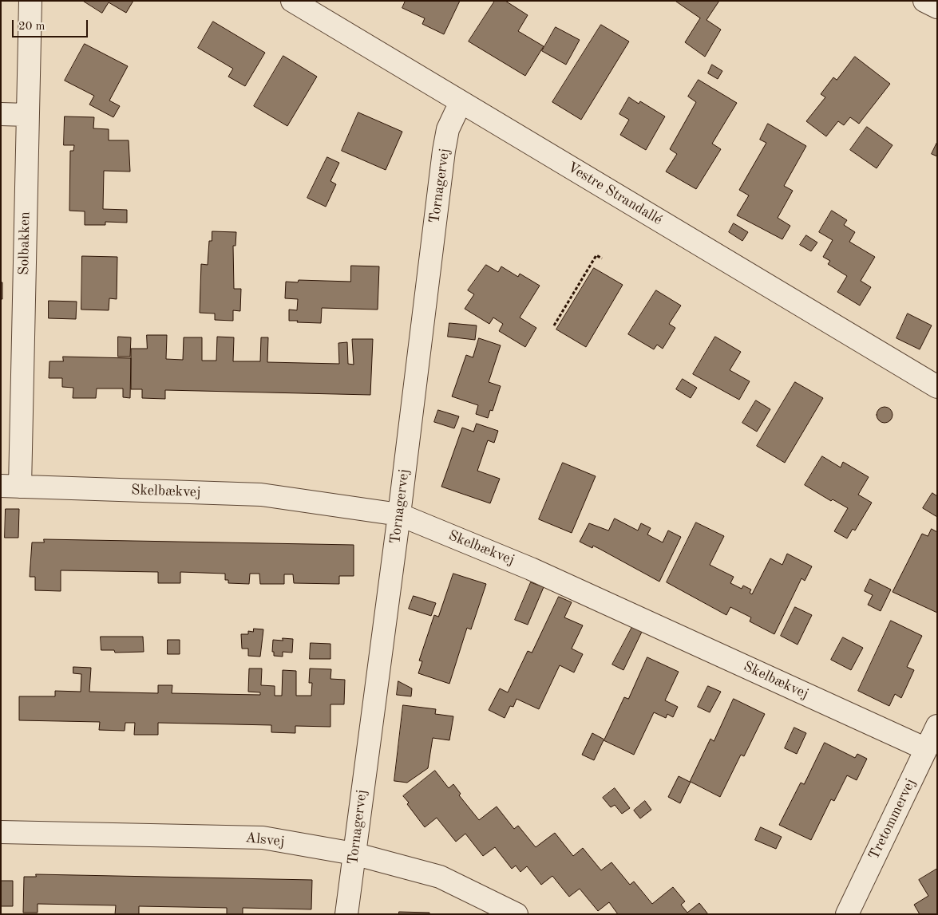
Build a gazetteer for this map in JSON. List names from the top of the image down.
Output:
{
  "streets": {
    "street": [
      "Tornagervej",
      "Vestre Strandallé",
      "Solbakken",
      "Skelbækvej",
      "Tretommervej",
      "Alsvej"
    ]
  },
  "crossings": [
    ["Tornagervej", "Vestre Strandallé"],
    ["Tornagervej", "Skelbækvej"],
    ["Tornagervej", "Alsvej"],
    ["Solbakken", "Skelbækvej"],
    ["Skelbækvej", "Tretommervej"]
  ],
  "scale_bar": "20 m"
}
